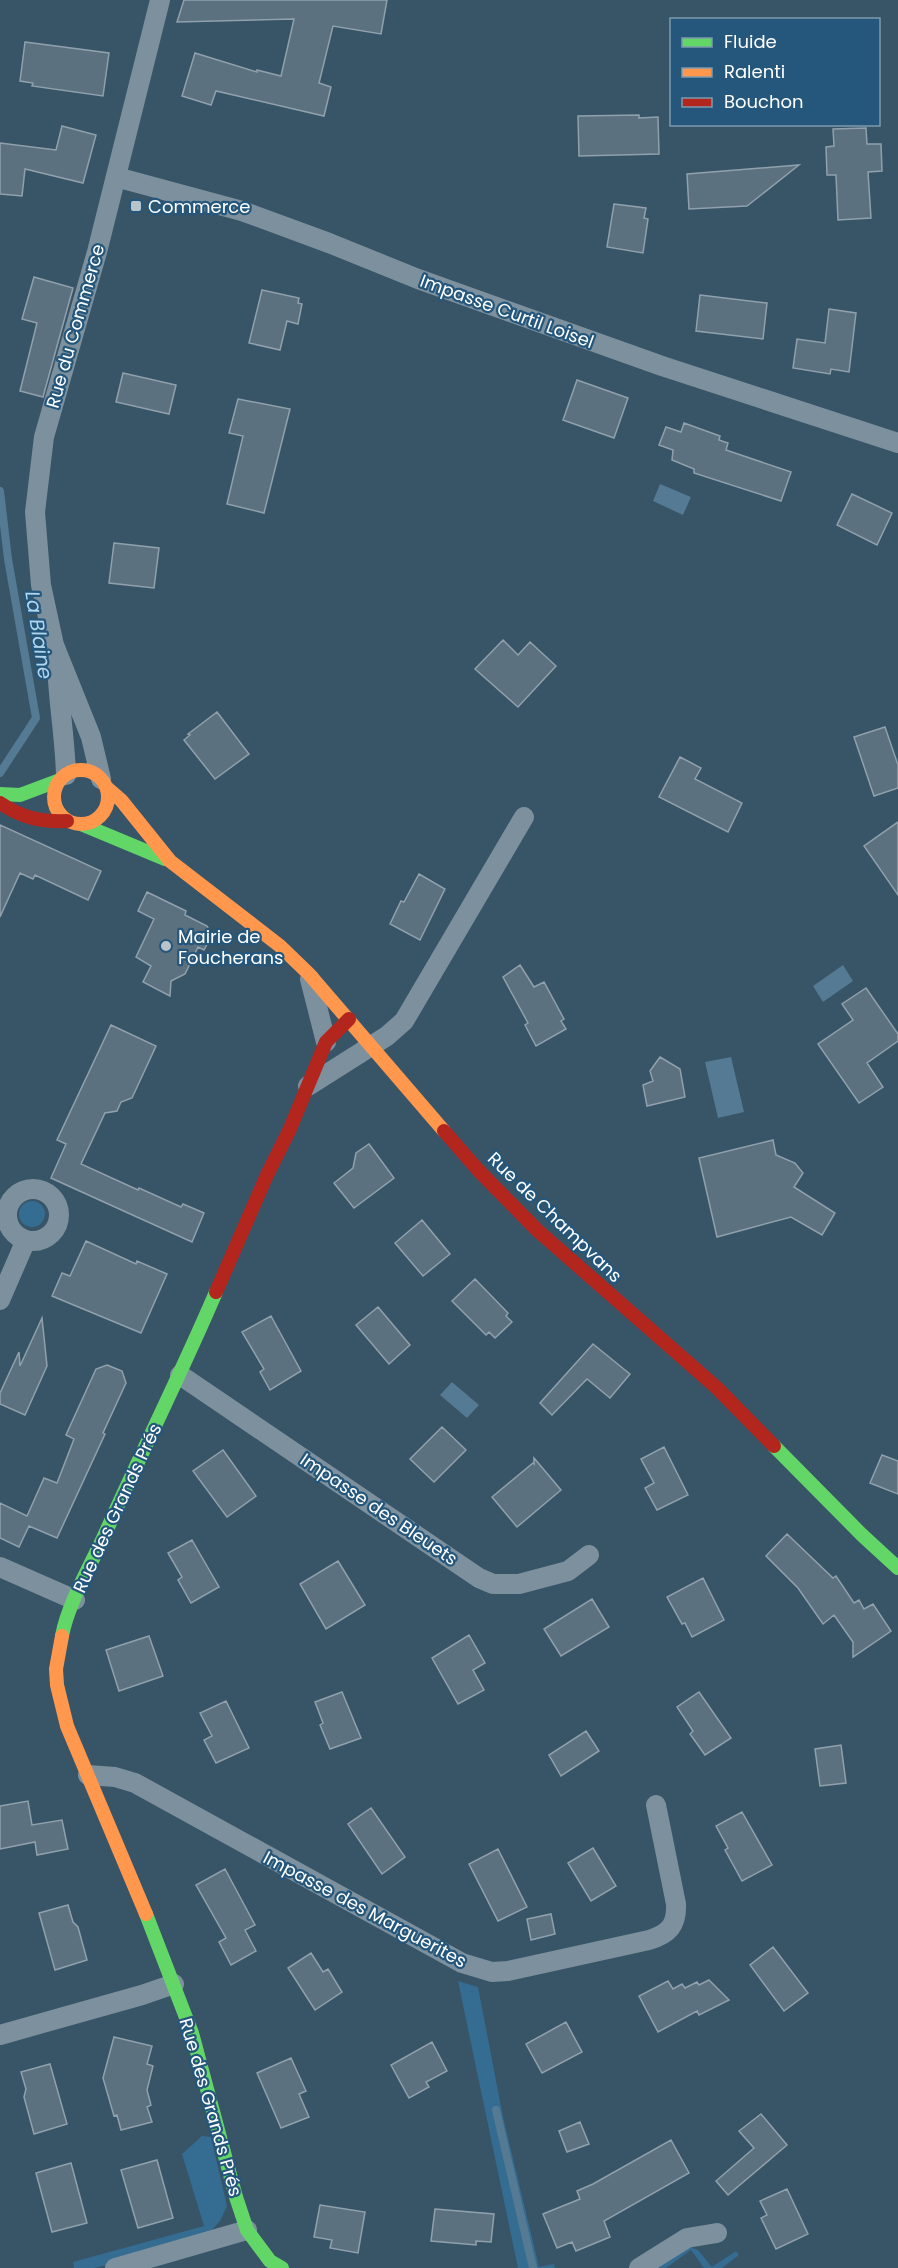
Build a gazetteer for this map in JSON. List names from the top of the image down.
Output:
{
  "streets": {
    "street": [
      "Impasse Curtil Loisel",
      "Rue du Commerce",
      "Rue de Champvans",
      "Rue des Grands Prés",
      "Impasse des Bleuets",
      "Impasse des Marguerites"
    ]
  },
  "crossings": [
    ["Impasse Curtil Loisel", "Rue du Commerce"],
    ["Rue du Commerce", "Rue de Champvans"],
    ["Rue de Champvans", "Rue des Grands Prés"],
    ["Rue des Grands Prés", "Impasse des Bleuets"],
    ["Rue des Grands Prés", "Impasse des Marguerites"]
  ],
  "water": ["La Blaine"],
  "places": {
    "transit": ["Commerce"],
    "other": ["Mairie de Foucherans"]
  },
  "legend": ["Fluide", "Ralenti", "Bouchon"]
}
